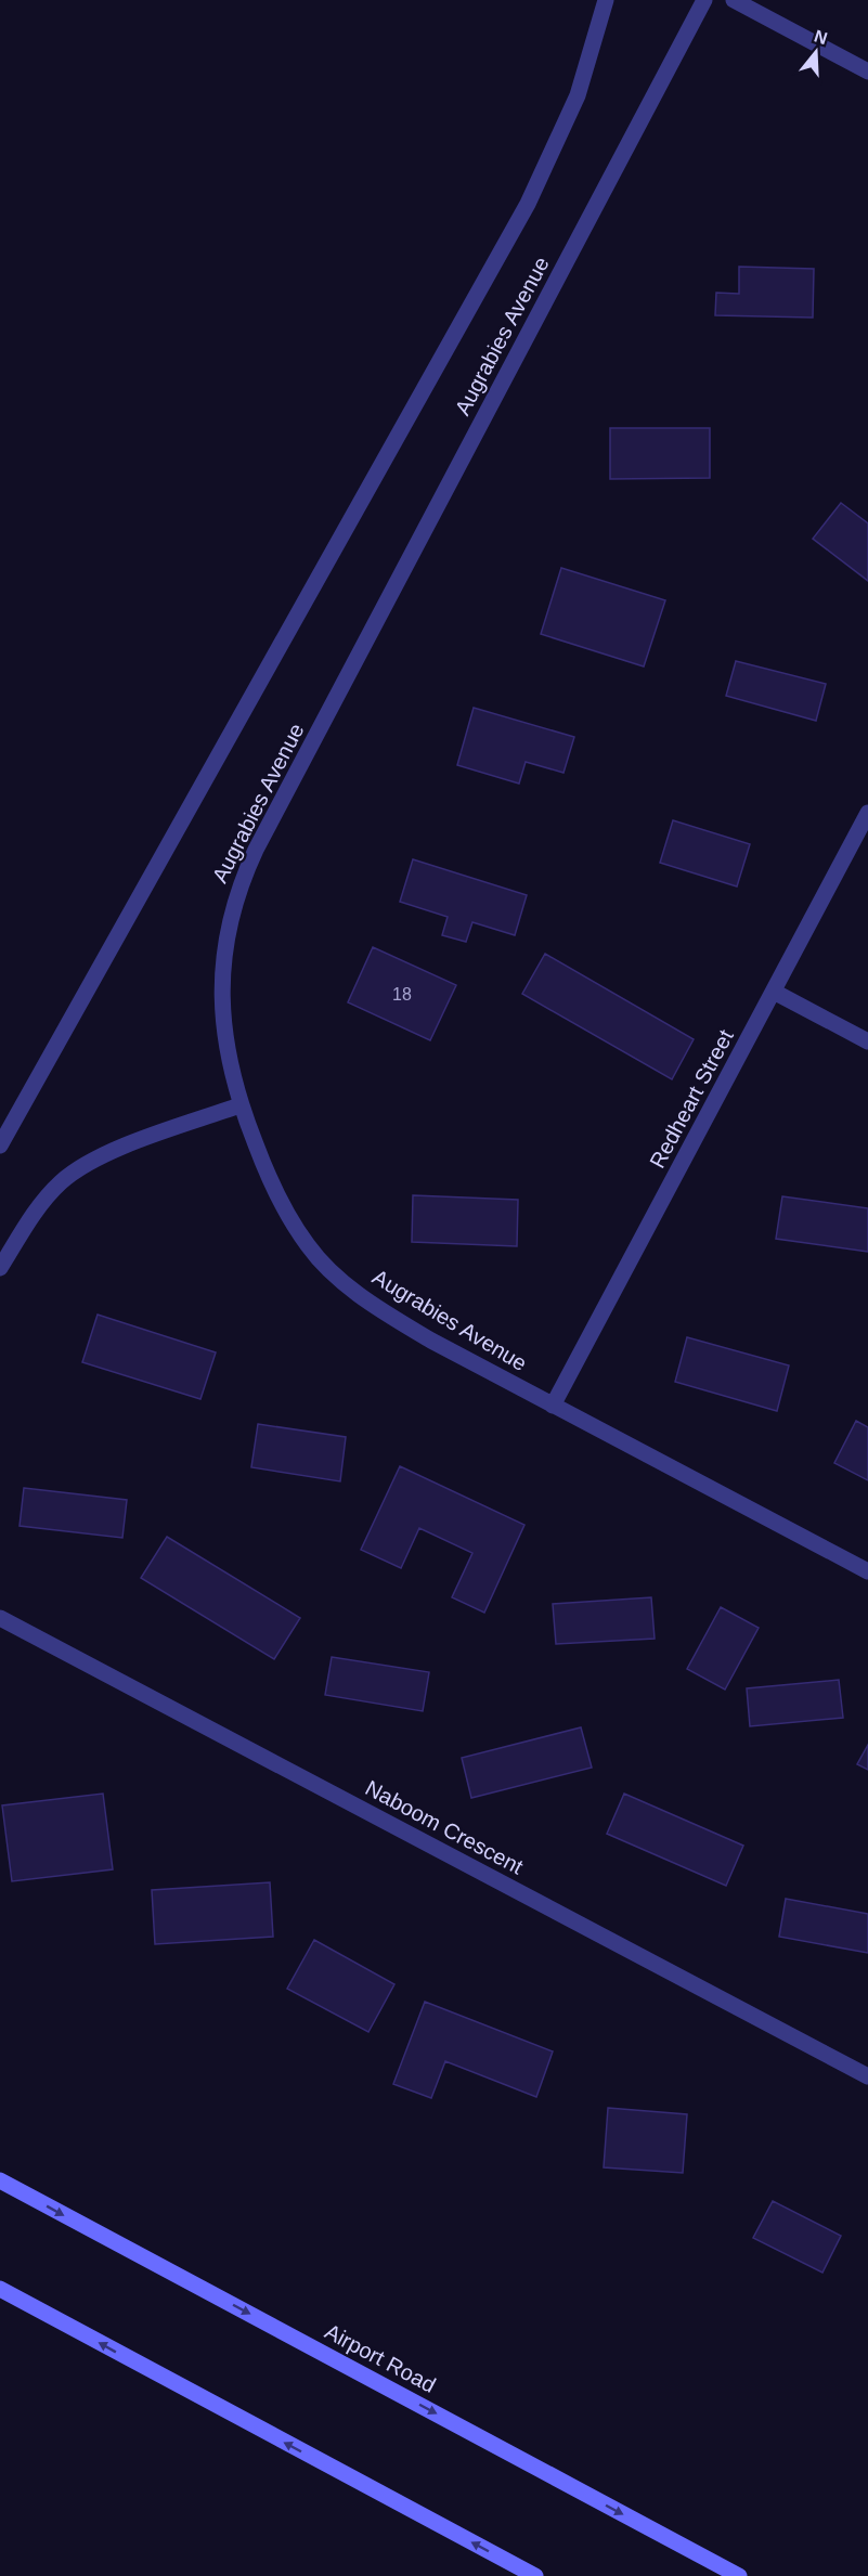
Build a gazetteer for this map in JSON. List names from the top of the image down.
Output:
{
  "streets": {
    "main road": ["Airport Road"],
    "street": ["Augrabies Avenue", "Redheart Street", "Naboom Crescent"]
  },
  "crossings": [
    ["Augrabies Avenue", "Redheart Street"]
  ],
  "house_numbers": ["18"],
  "north": "top"
}
